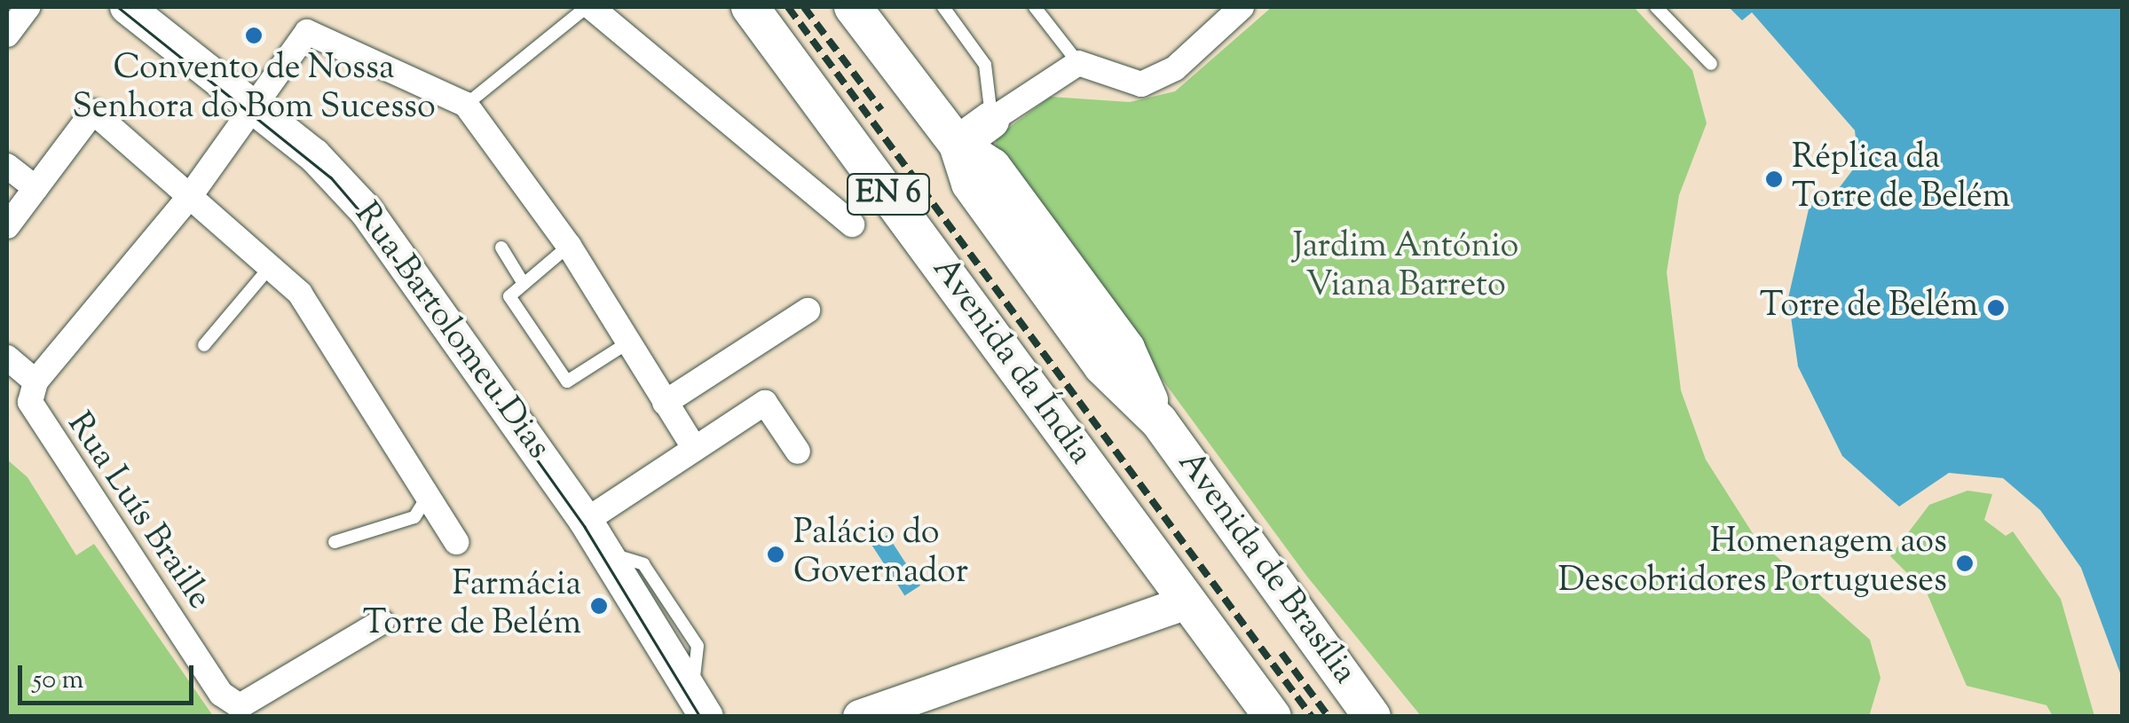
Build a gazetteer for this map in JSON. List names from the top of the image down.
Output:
{
  "streets": {
    "main road": ["EN 6", "Avenida da Índia", "Avenida de Brasília"],
    "street": ["Rua Bartolomeu Dias", "Rua Luís Braille"]
  },
  "parks": ["Jardim António Viana Barreto"],
  "places": [
    "Convento de Nossa Senhora do Bom Sucesso",
    "Réplica da Torre de Belém",
    "Torre de Belém",
    "Palácio do Governador",
    "Homenagem aos Descobridores Portugueses",
    "Farmácia Torre de Belém"
  ],
  "scale_bar": "50 m"
}
